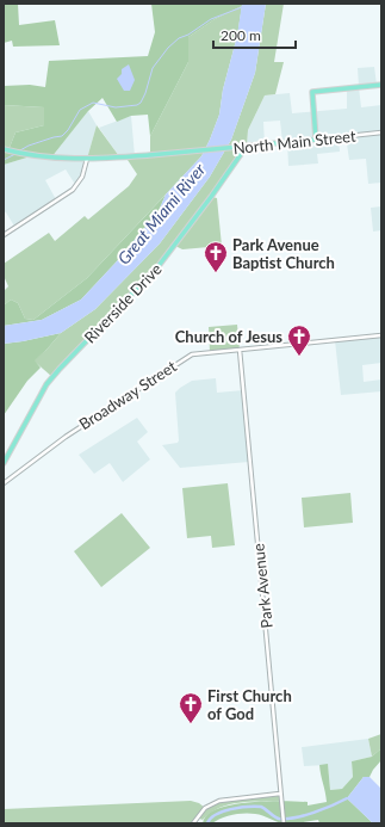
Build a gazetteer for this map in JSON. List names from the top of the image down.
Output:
{
  "streets": {
    "main road": ["North Main Street", "Riverside Drive"],
    "street": ["Broadway Street", "Park Avenue"]
  },
  "crossings": [
    ["North Main Street", "Riverside Drive"],
    ["Broadway Street", "Park Avenue"]
  ],
  "water": ["Great Miami River"],
  "places": {
    "church": ["Park Avenue Baptist Church", "Church of Jesus", "First Church of God"]
  },
  "scale_bar": "200 m"
}
